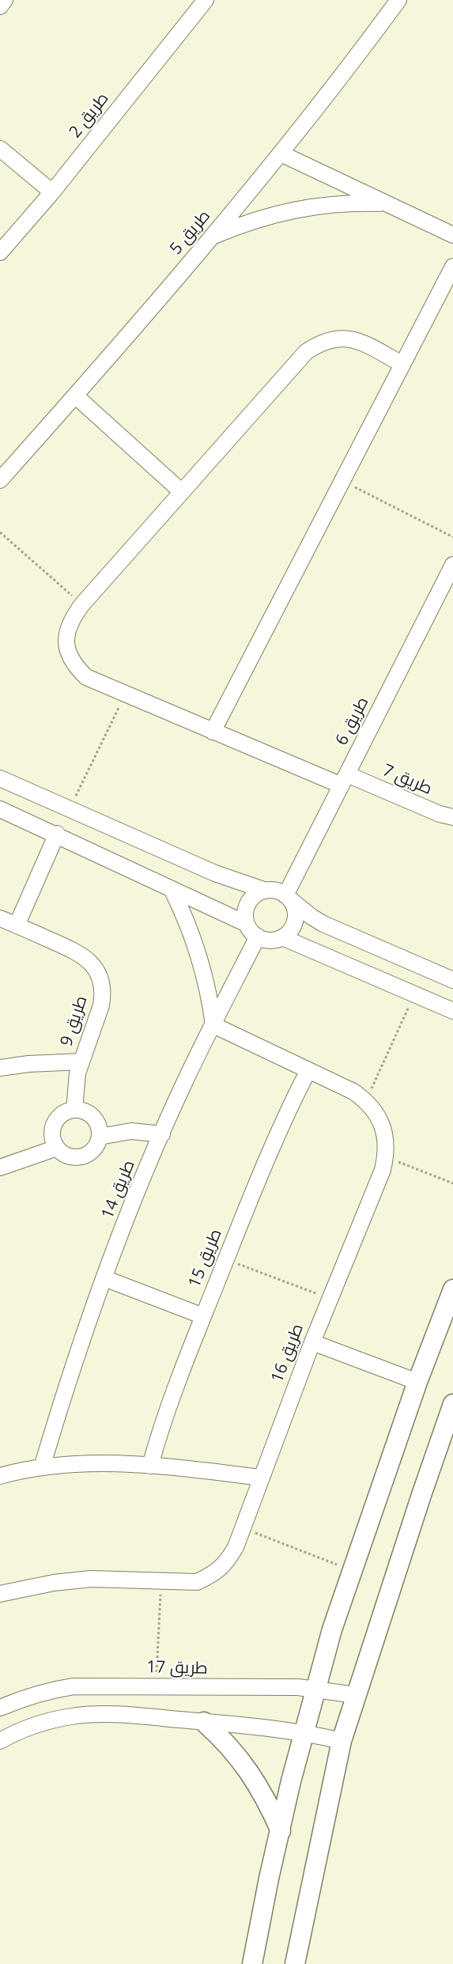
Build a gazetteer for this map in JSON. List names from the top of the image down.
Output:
{
  "streets": {
    "street": [
      "طريق 2",
      "طريق 5",
      "طريق 6",
      "طريق 7",
      "طريق 9",
      "طريق 14",
      "طريق 15",
      "طريق 16",
      "طريق 17"
    ]
  },
  "crossings": [
    ["طريق 6", "طريق 7"],
    ["طريق 6", "طريق 14"],
    ["طريق 14", "طريق 16"],
    ["طريق 15", "طريق 16"]
  ]
}
